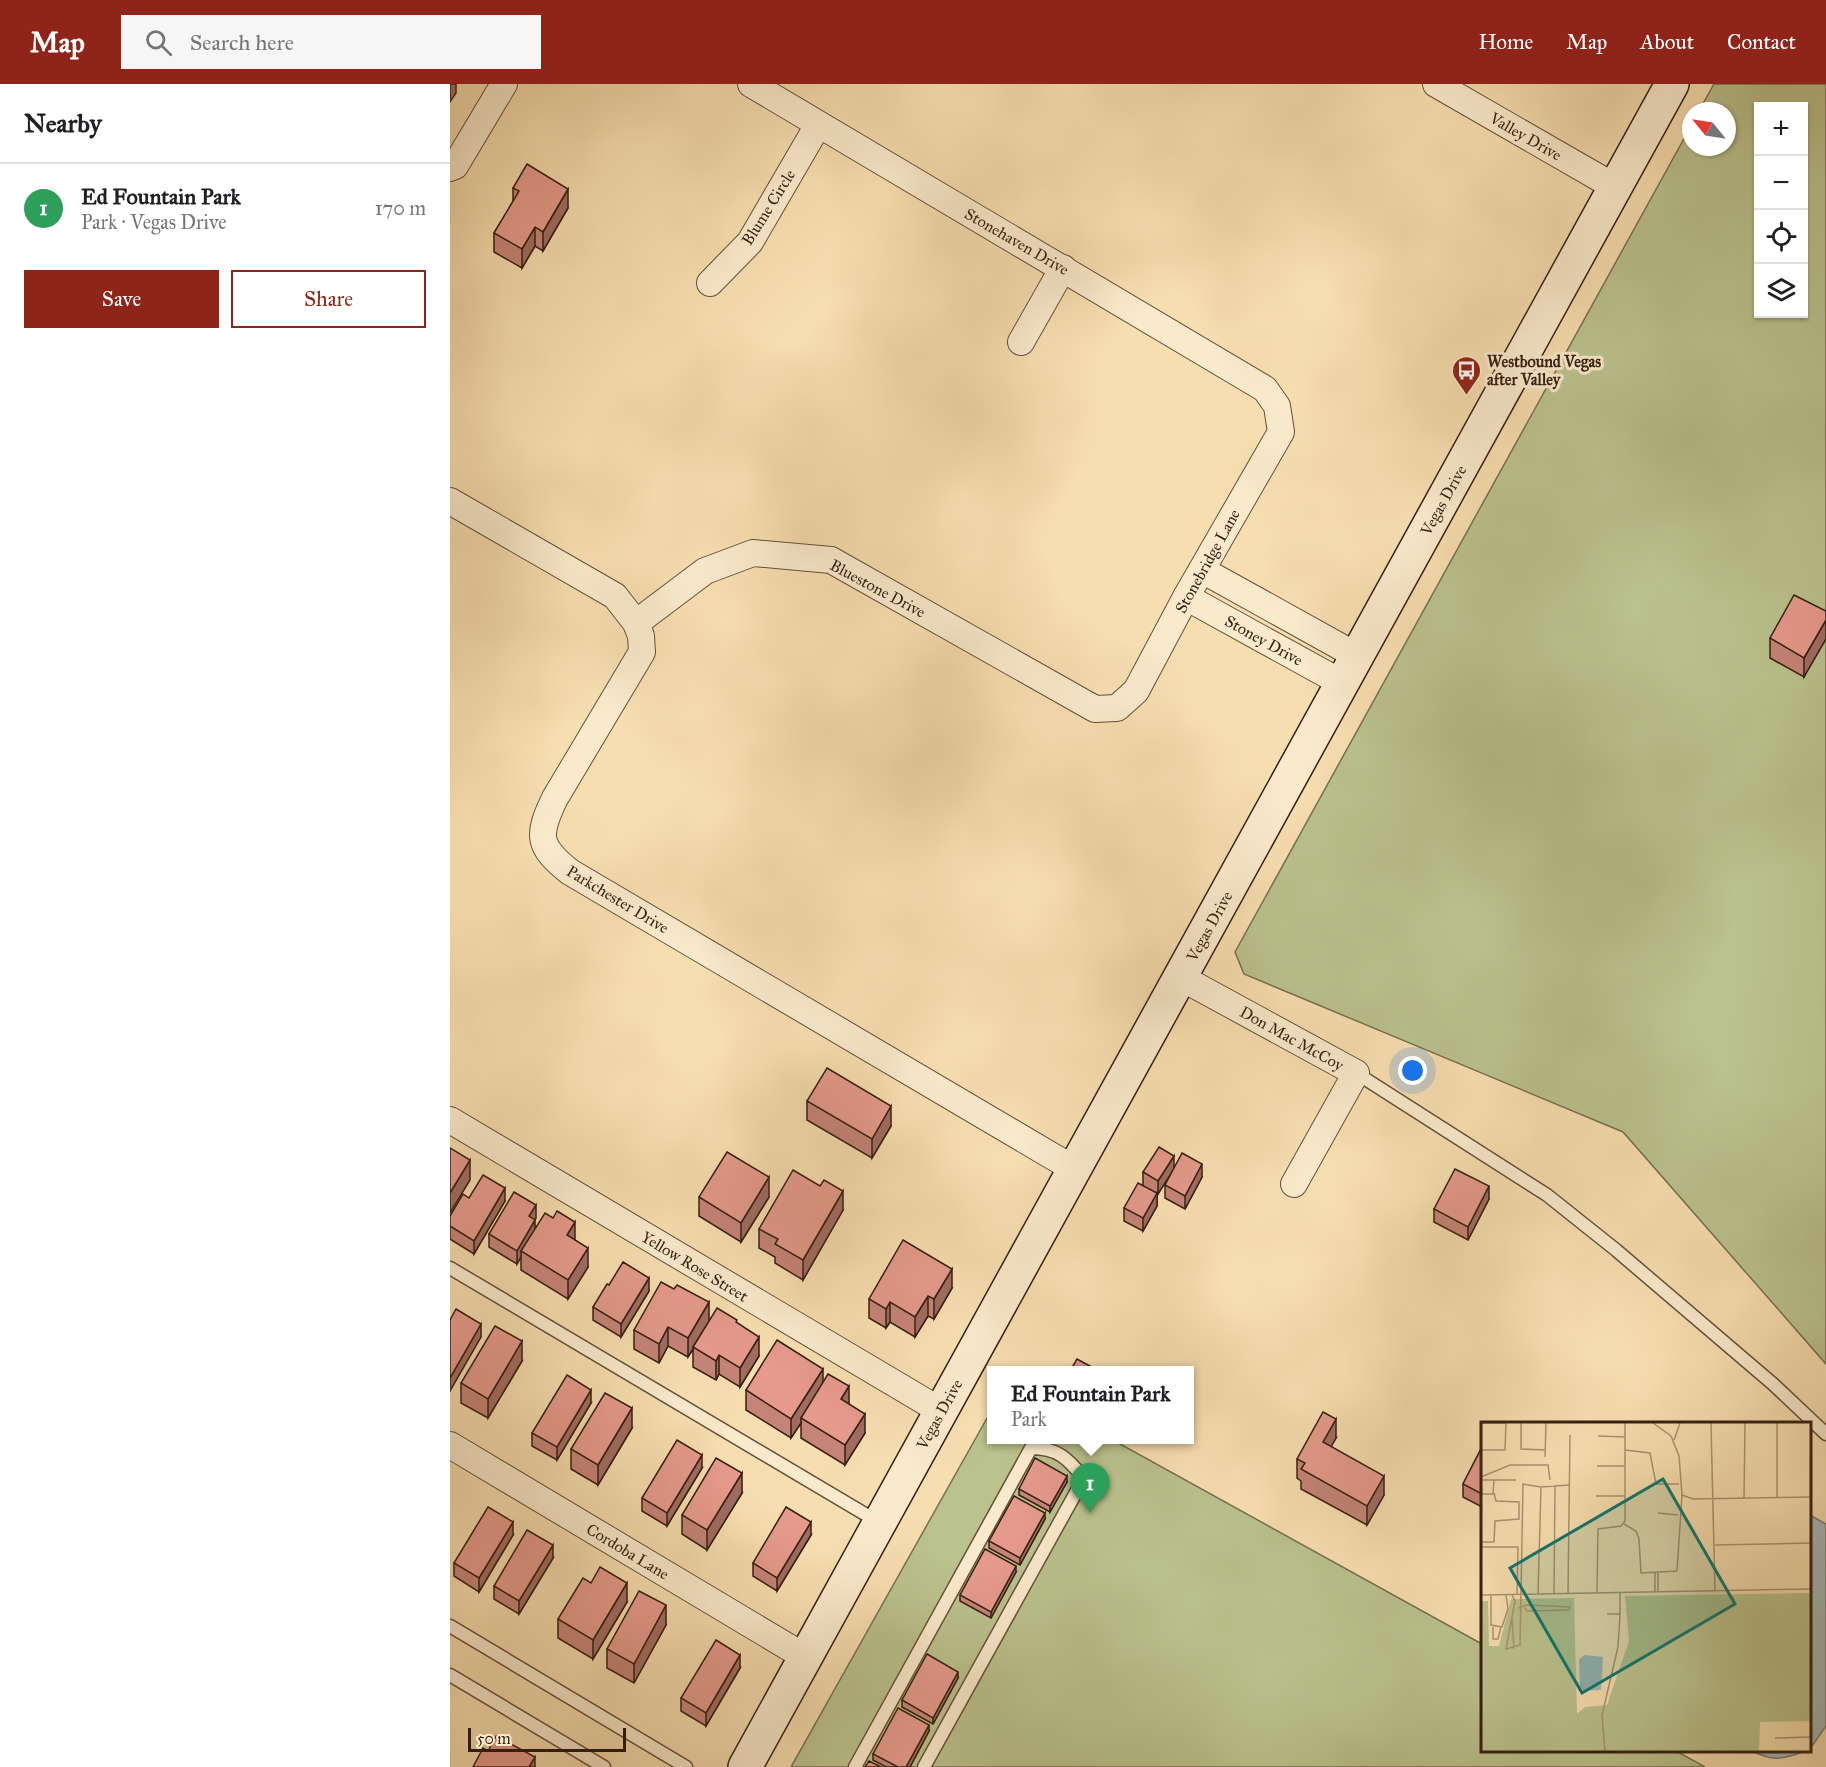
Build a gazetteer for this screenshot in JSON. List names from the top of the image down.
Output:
{
  "streets": {
    "main road": ["Vegas Drive"],
    "street": [
      "Valley Drive",
      "Blume Circle",
      "Stonehaven Drive",
      "Stonebridge Lane",
      "Bluestone Drive",
      "Stoney Drive",
      "Parkchester Drive",
      "Don Mac McCoy",
      "Yellow Rose Street",
      "Cordoba Lane"
    ]
  },
  "crossings": [
    ["Valley Drive", "Vegas Drive"],
    ["Blume Circle", "Stonehaven Drive"],
    ["Stonehaven Drive", "Stonebridge Lane"],
    ["Vegas Drive", "Stoney Drive"],
    ["Vegas Drive", "Parkchester Drive"],
    ["Vegas Drive", "Don Mac McCoy"],
    ["Vegas Drive", "Yellow Rose Street"],
    ["Vegas Drive", "Cordoba Lane"],
    ["Stonebridge Lane", "Bluestone Drive"],
    ["Stonebridge Lane", "Stoney Drive"],
    ["Bluestone Drive", "Parkchester Drive"]
  ],
  "places": {
    "bus stop": ["Westbound Vegas after Valley"]
  },
  "scale_bar": "50 m",
  "north": "top left",
  "page": {
    "header": "Map",
    "search": "Search here",
    "nav": [
      "Home",
      "Map",
      "About",
      "Contact"
    ],
    "heading": "Nearby",
    "map_buttons": ["+", "−"],
    "list": [
      {
        "mark": "1",
        "name": "Ed Fountain Park",
        "note": "Park · Vegas Drive",
        "value": "170 m"
      }
    ],
    "buttons": ["Save", "Share"],
    "popup": ["Ed Fountain Park", "Park"],
    "pins": "1",
    "scale": "50 m"
  }
}
